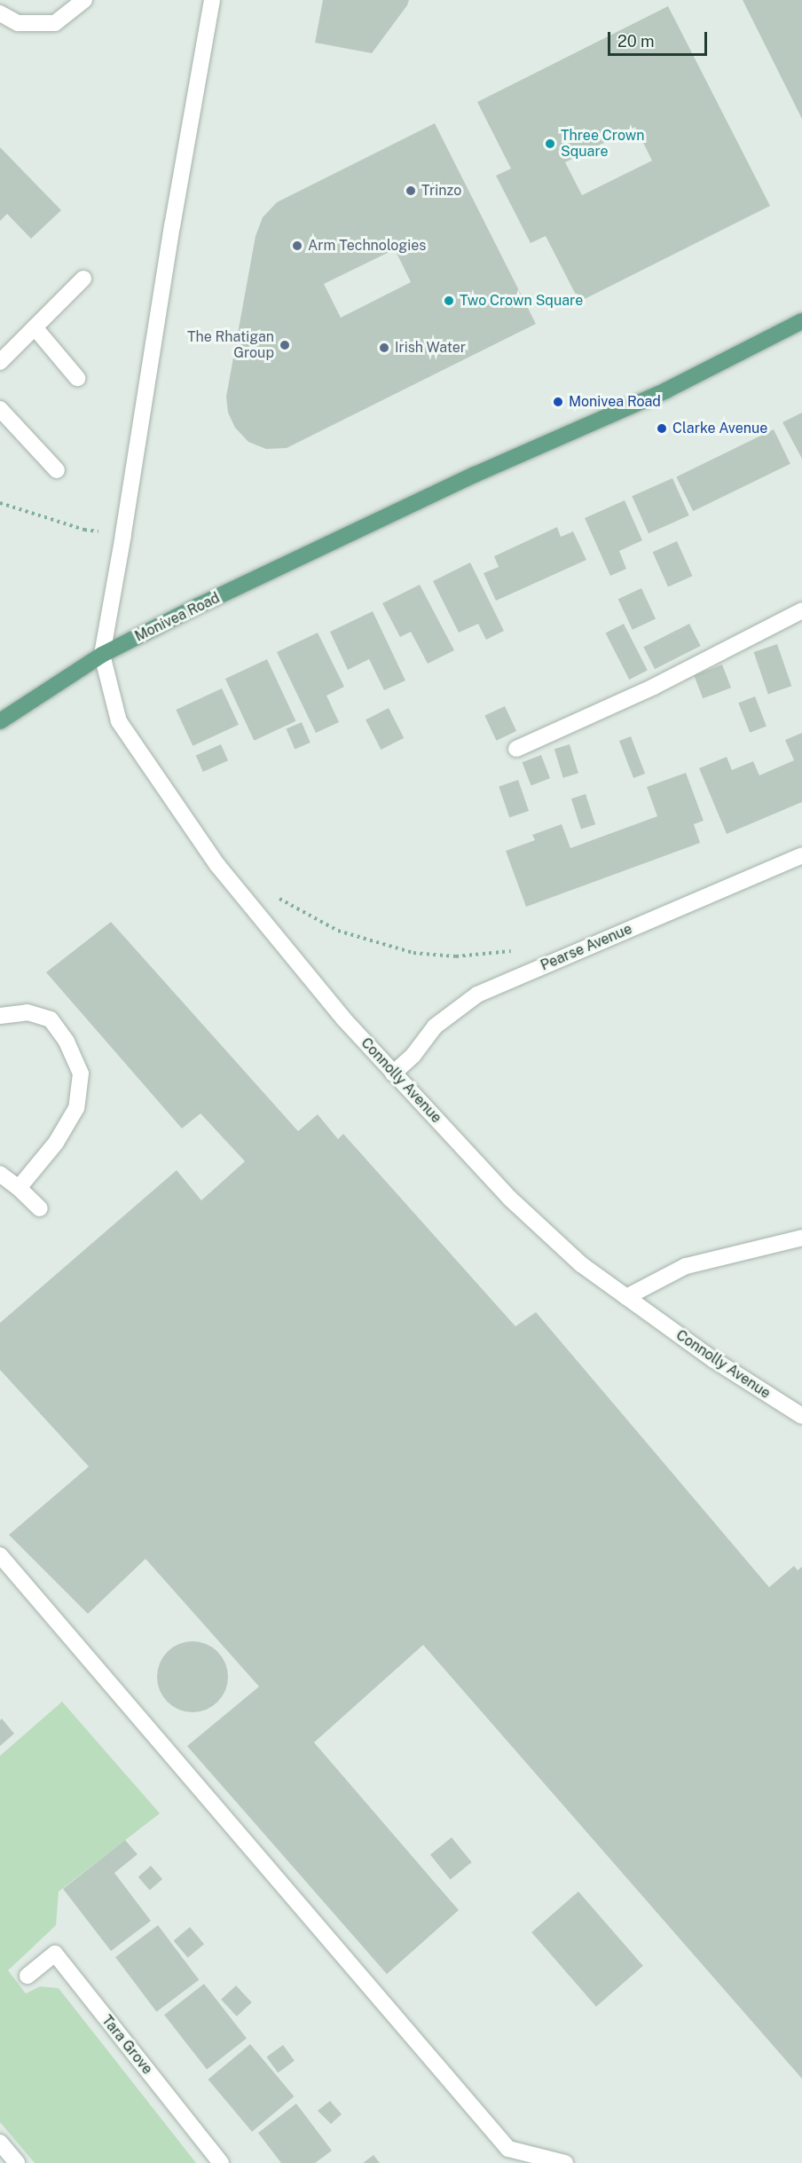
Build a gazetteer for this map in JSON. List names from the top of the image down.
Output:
{
  "streets": {
    "main road": ["Monivea Road"],
    "street": ["Pearse Avenue", "Connolly Avenue", "Tara Grove"]
  },
  "crossings": [
    ["Monivea Road", "Connolly Avenue"],
    ["Pearse Avenue", "Connolly Avenue"]
  ],
  "places": [
    "Three Crown Square",
    "Trinzo",
    "Arm Technologies",
    "Two Crown Square",
    "The Rhatigan Group",
    "Irish Water",
    "Monivea Road",
    "Clarke Avenue"
  ],
  "scale_bar": "20 m"
}
